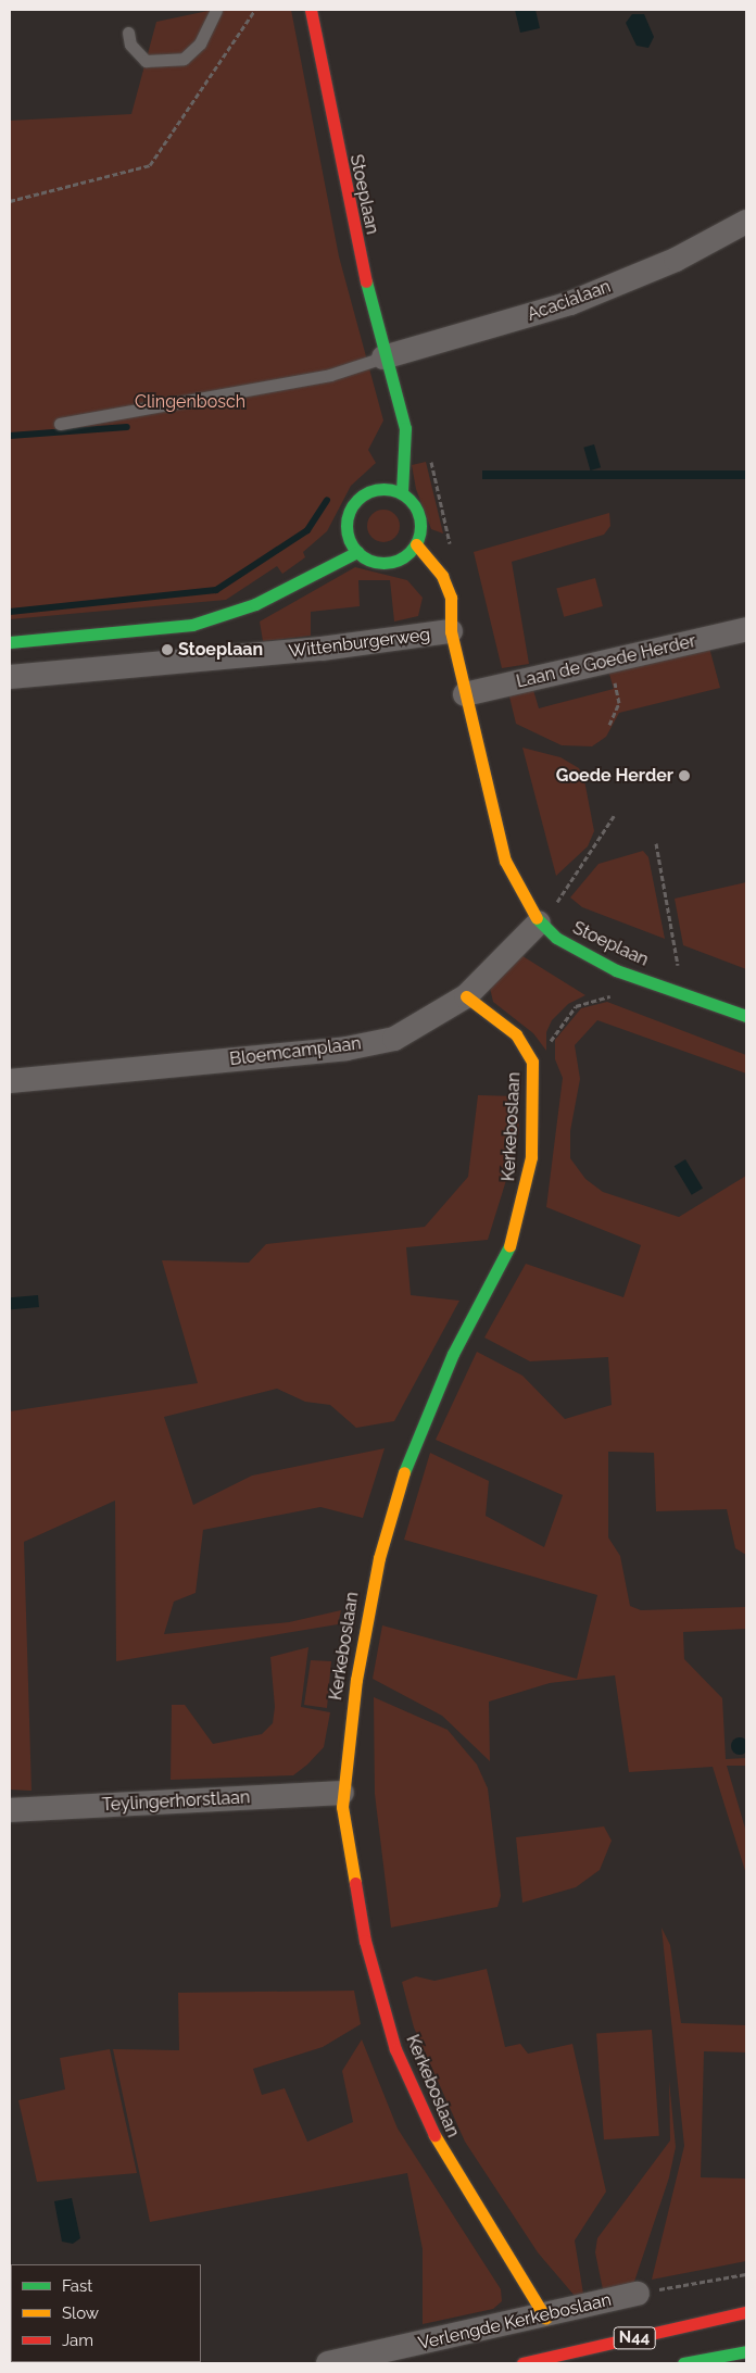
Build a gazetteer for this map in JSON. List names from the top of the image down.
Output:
{
  "streets": {
    "street": [
      "Stoeplaan",
      "Acacialaan",
      "Wittenburgerweg",
      "Laan de Goede Herder",
      "Bloemcamplaan",
      "Kerkeboslaan",
      "Teylingerhorstlaan",
      "Verlengde Kerkeboslaan",
      "N44"
    ]
  },
  "crossings": [
    ["Stoeplaan", "Acacialaan"],
    ["Stoeplaan", "Wittenburgerweg"],
    ["Stoeplaan", "Laan de Goede Herder"],
    ["Stoeplaan", "Bloemcamplaan"],
    ["Bloemcamplaan", "Kerkeboslaan"],
    ["Kerkeboslaan", "Teylingerhorstlaan"],
    ["Kerkeboslaan", "Verlengde Kerkeboslaan"]
  ],
  "parks": ["Clingenbosch"],
  "places": ["Stoeplaan", "Goede Herder"],
  "legend": ["Fast", "Slow", "Jam"]
}
